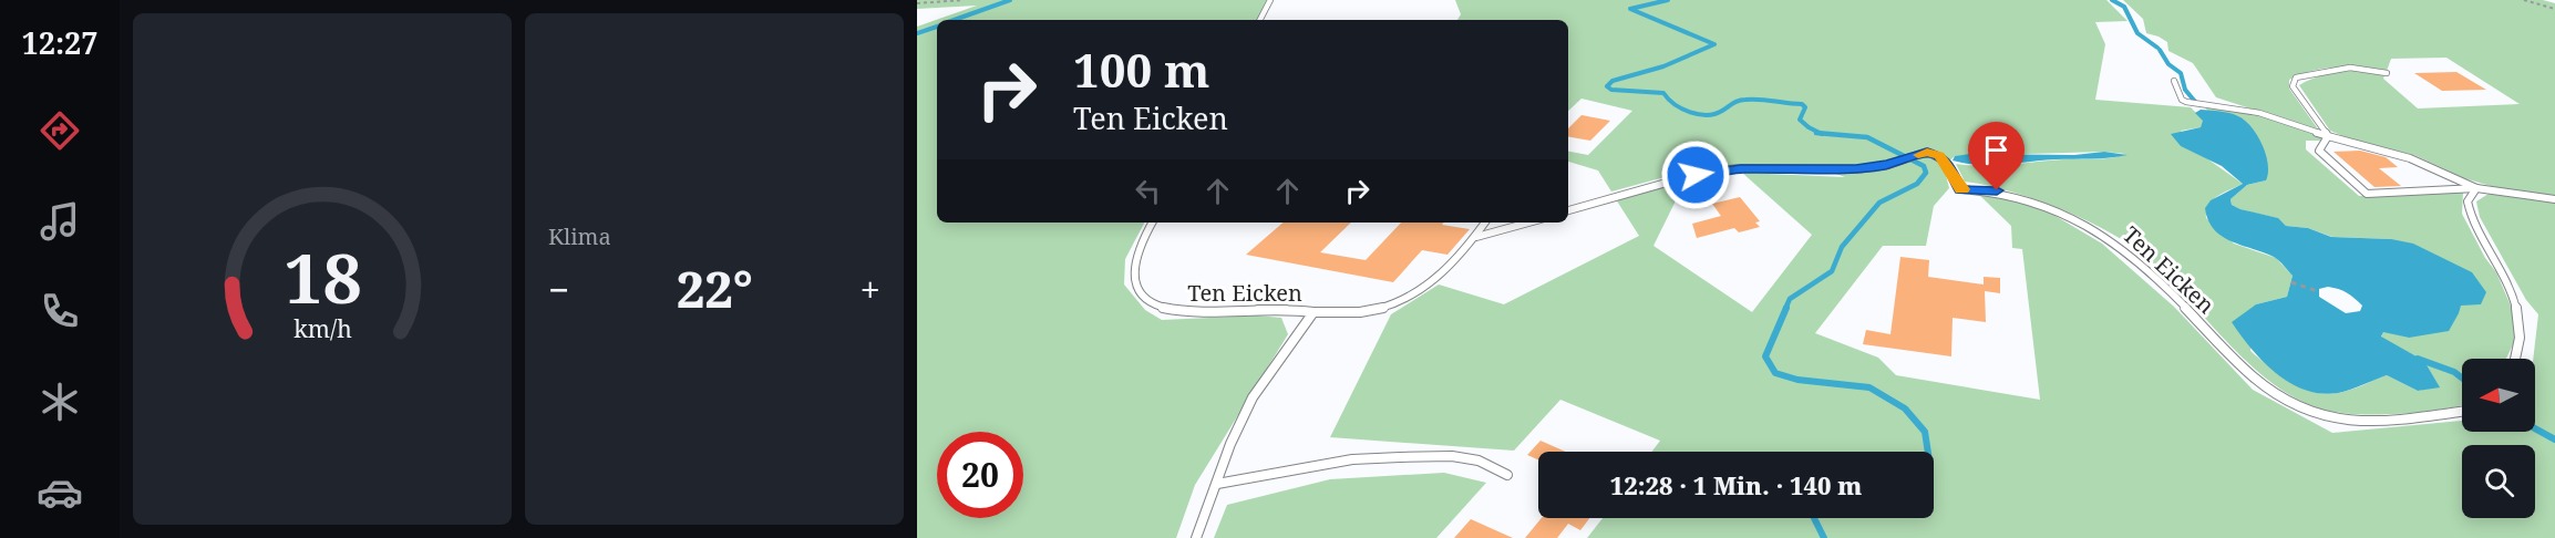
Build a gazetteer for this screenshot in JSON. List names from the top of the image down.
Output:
{
  "streets": {
    "lane": ["Ten Eicken"]
  },
  "north": "left",
  "page": {
    "tabs": "12:27",
    "tile": "Klima",
    "turn": ["100 m", "Ten Eicken"],
    "heat": ["−", "22°", "+"],
    "limit": "20",
    "trip": "12:28 · 1 Min. · 140 m",
    "gauge": ["18", "km/h"]
  }
}
